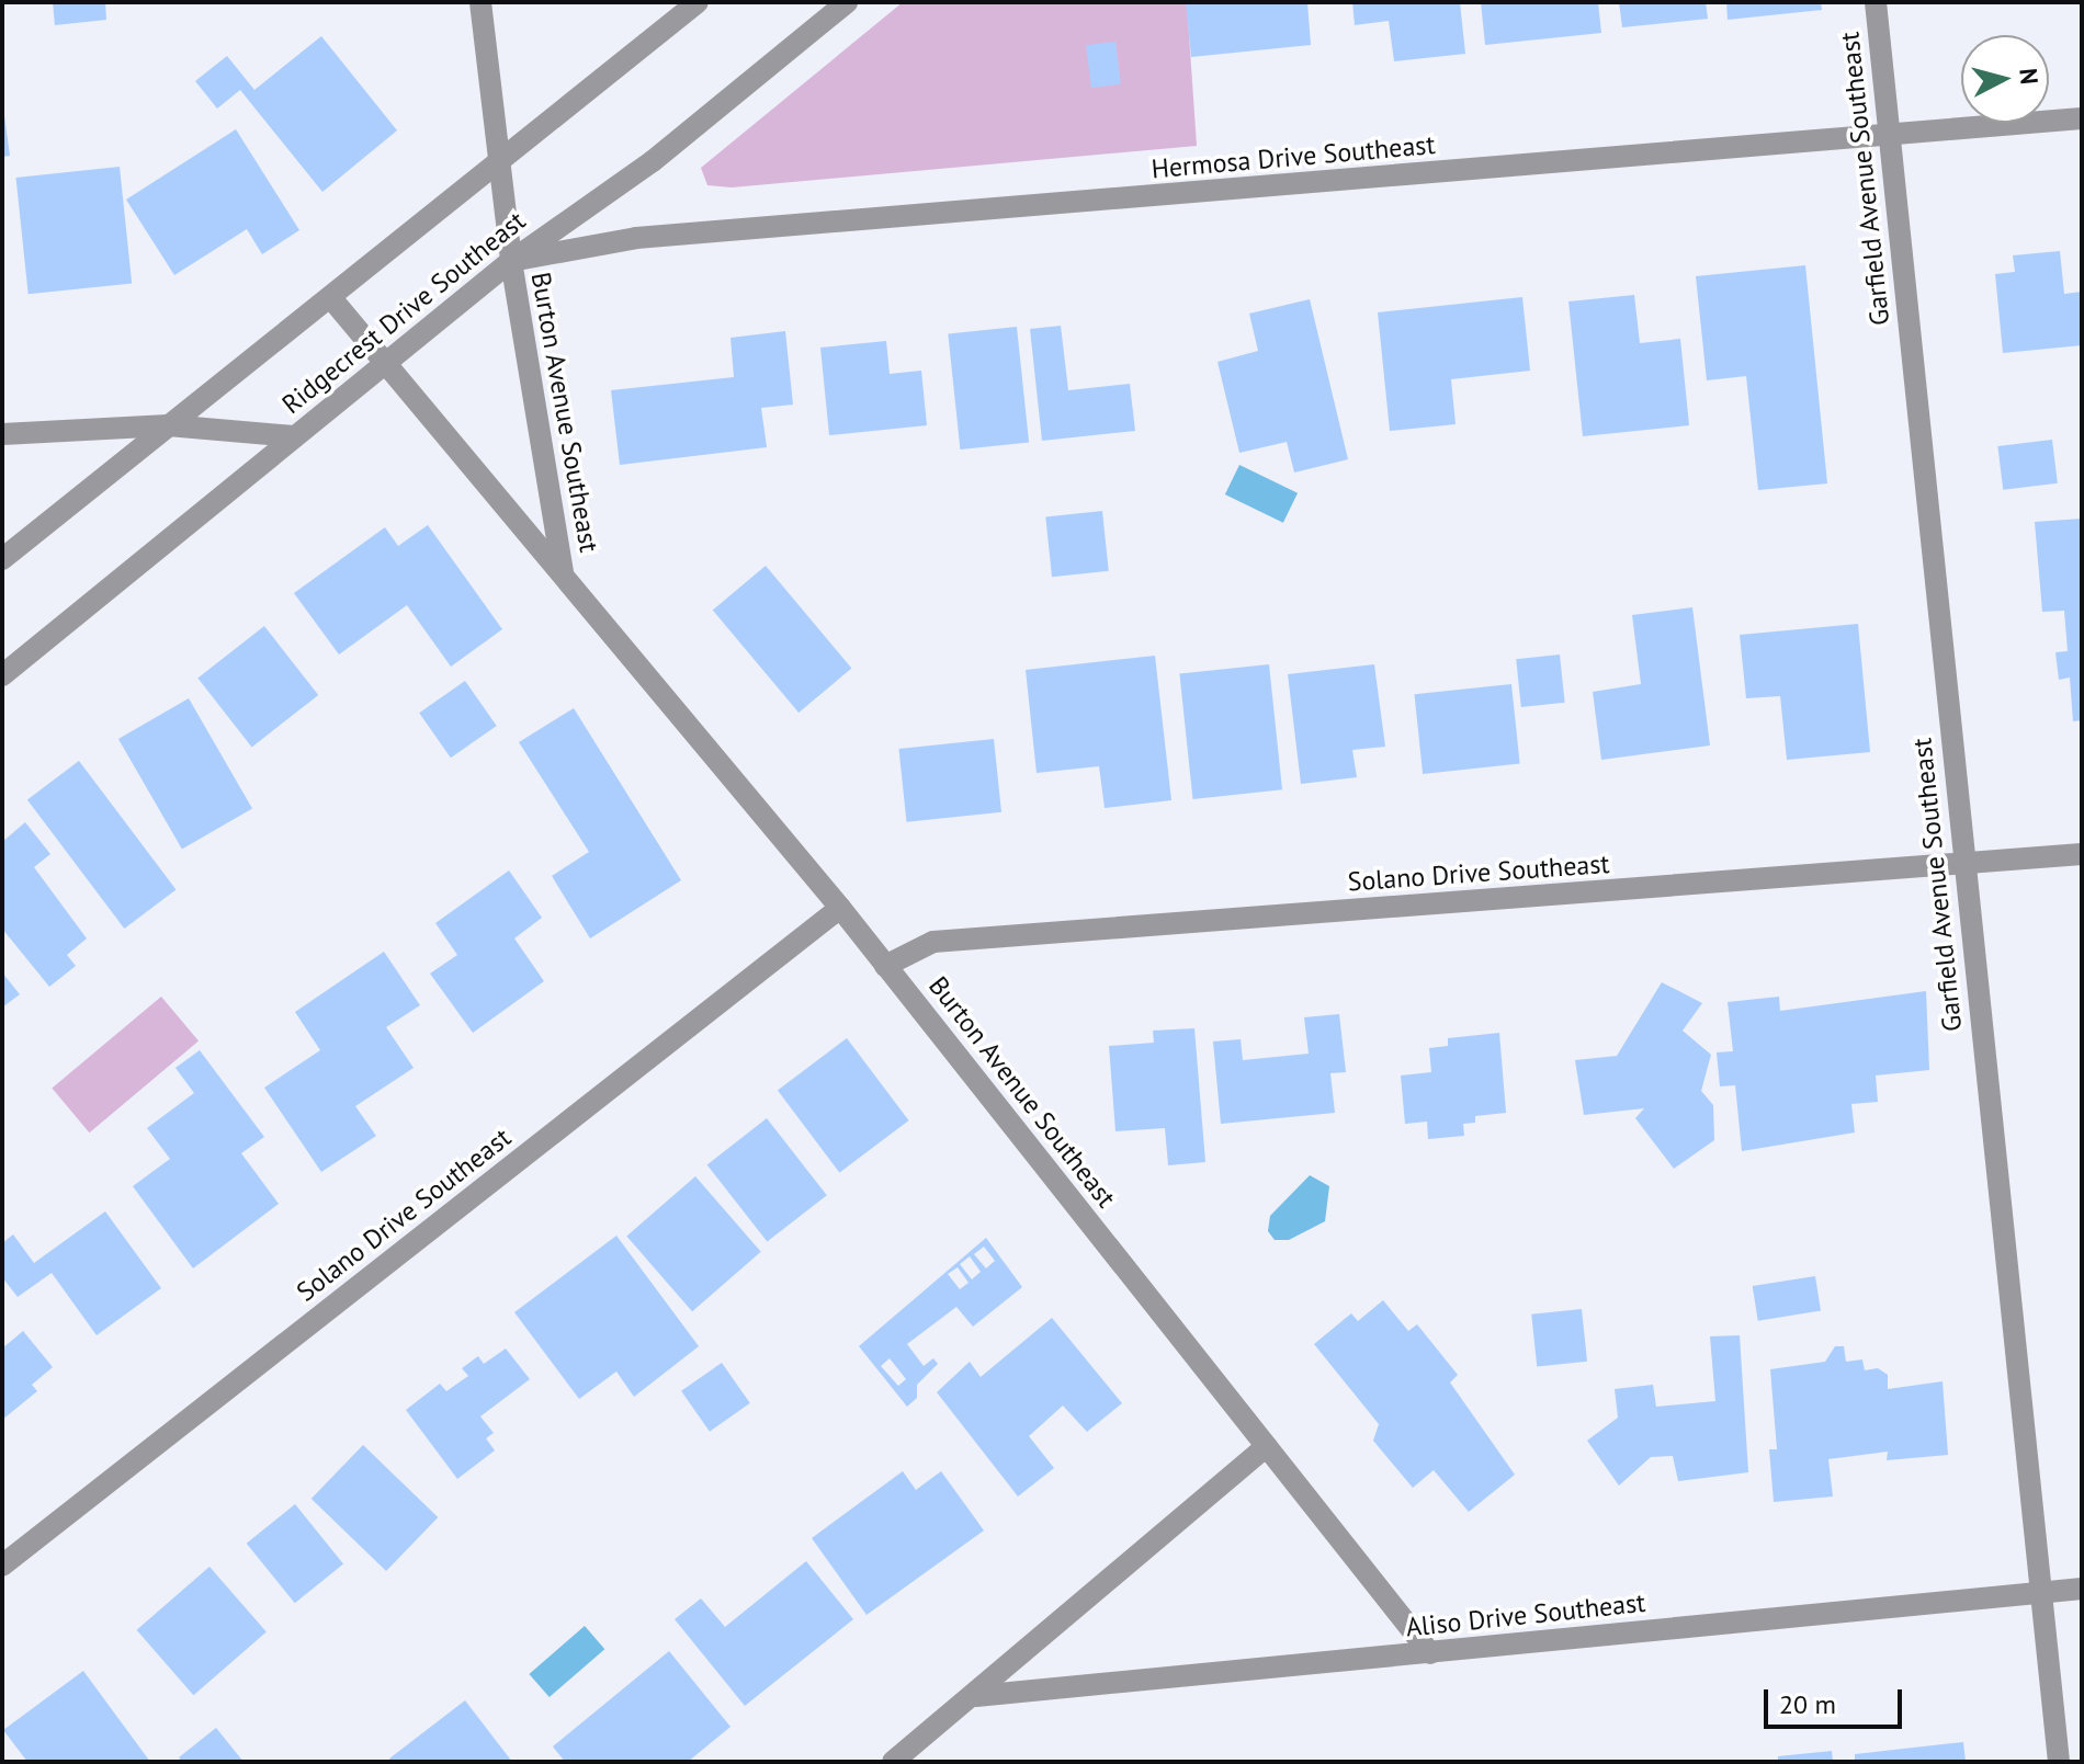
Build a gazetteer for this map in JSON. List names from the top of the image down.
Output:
{
  "streets": {
    "street": [
      "Hermosa Drive Southeast",
      "Garfield Avenue Southeast",
      "Ridgecrest Drive Southeast",
      "Burton Avenue Southeast",
      "Solano Drive Southeast",
      "Aliso Drive Southeast"
    ]
  },
  "crossings": [
    ["Hermosa Drive Southeast", "Garfield Avenue Southeast"],
    ["Hermosa Drive Southeast", "Ridgecrest Drive Southeast"],
    ["Hermosa Drive Southeast", "Burton Avenue Southeast"],
    ["Garfield Avenue Southeast", "Solano Drive Southeast"],
    ["Garfield Avenue Southeast", "Aliso Drive Southeast"],
    ["Ridgecrest Drive Southeast", "Burton Avenue Southeast"],
    ["Burton Avenue Southeast", "Solano Drive Southeast"],
    ["Burton Avenue Southeast", "Aliso Drive Southeast"]
  ],
  "scale_bar": "20 m",
  "north": "right"
}
